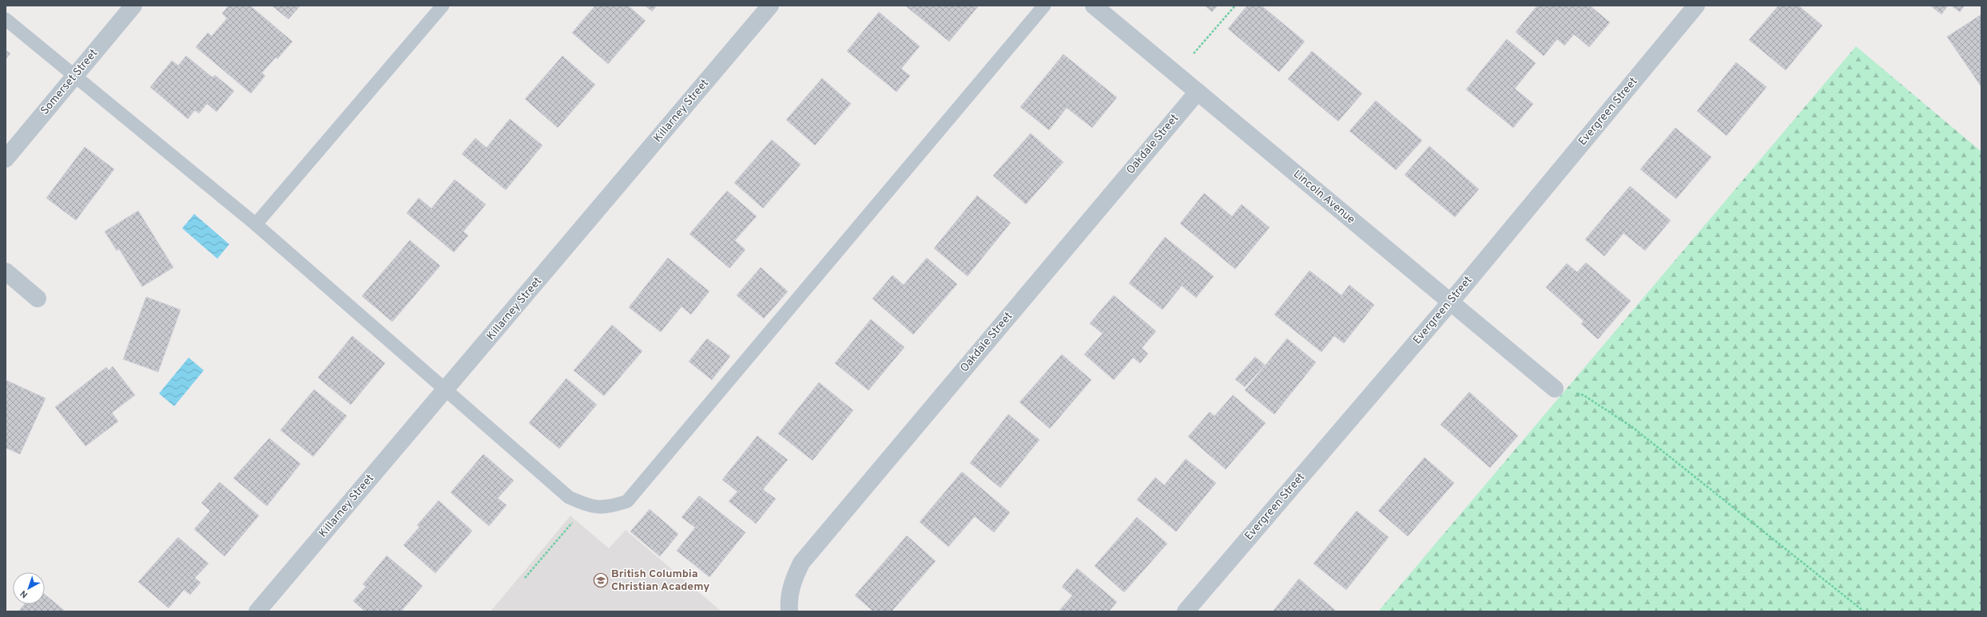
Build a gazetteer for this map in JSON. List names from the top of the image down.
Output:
{
  "streets": {
    "street": [
      "Somerset Street",
      "Killarney Street",
      "Evergreen Street",
      "Oakdale Street",
      "Lincoln Avenue"
    ]
  },
  "crossings": [
    ["Evergreen Street", "Lincoln Avenue"],
    ["Oakdale Street", "Lincoln Avenue"]
  ],
  "places": {
    "school or university": ["British Columbia Christian Academy"]
  },
  "north": "bottom left"
}
